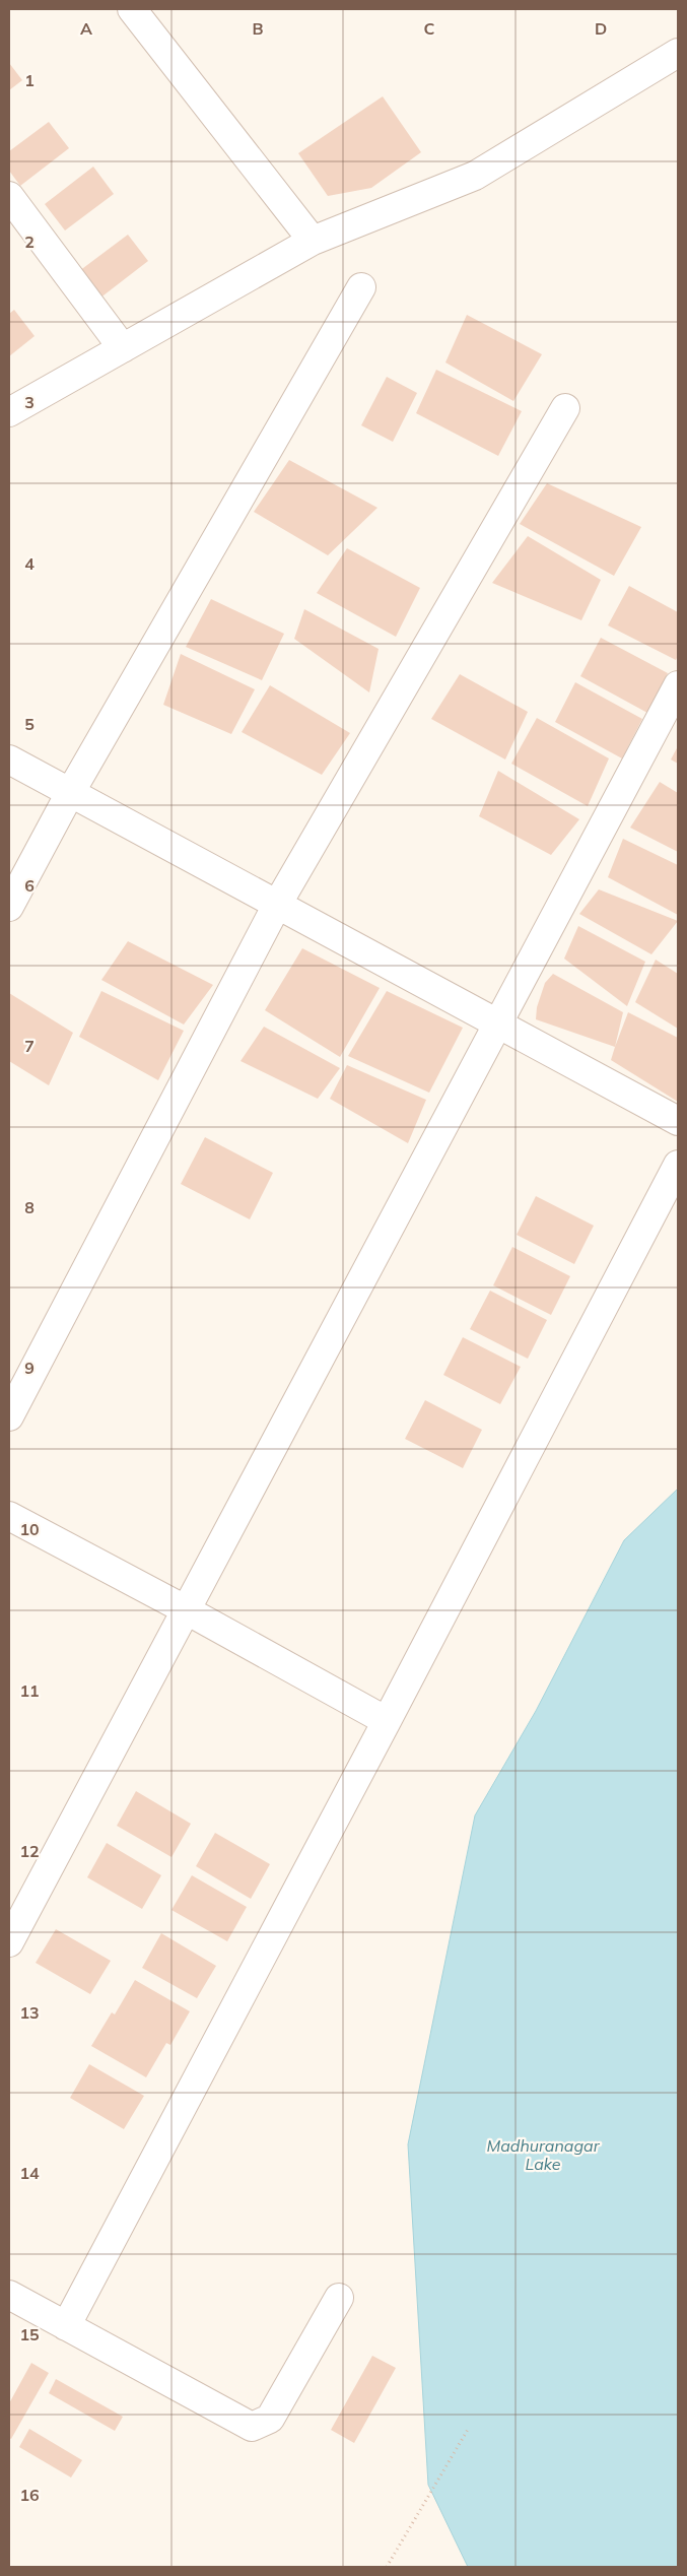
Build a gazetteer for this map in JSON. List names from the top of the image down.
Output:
{
  "water": ["Madhuranagar Lake"],
  "grid": {
    "columns": [
      "A",
      "B",
      "C",
      "D"
    ],
    "rows": [
      "1",
      "2",
      "3",
      "4",
      "5",
      "6",
      "7",
      "8",
      "9",
      "10",
      "11",
      "12",
      "13",
      "14",
      "15",
      "16"
    ]
  }
}
